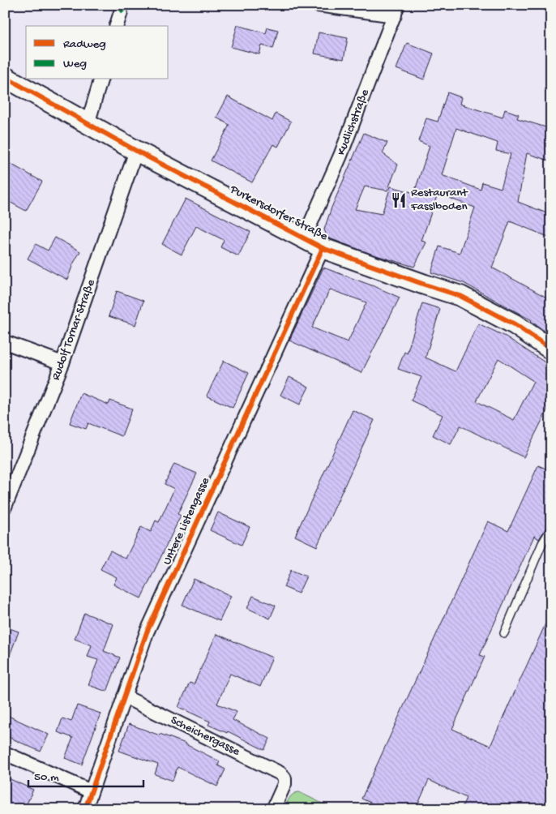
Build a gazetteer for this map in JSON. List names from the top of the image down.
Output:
{
  "streets": {
    "main road": ["Purkersdorfer Straße"],
    "street": [
      "Kudlichstraße",
      "Rudolf Tornar-Straße",
      "Untere Listengasse",
      "Scheichergasse"
    ]
  },
  "crossings": [
    ["Kudlichstraße", "Purkersdorfer Straße"],
    ["Purkersdorfer Straße", "Rudolf Tornar-Straße"],
    ["Purkersdorfer Straße", "Untere Listengasse"],
    ["Untere Listengasse", "Scheichergasse"]
  ],
  "places": {
    "restaurant": ["Restaurant Fasslboden"]
  },
  "legend": ["Radweg", "Weg"],
  "scale_bar": "50 m"
}
